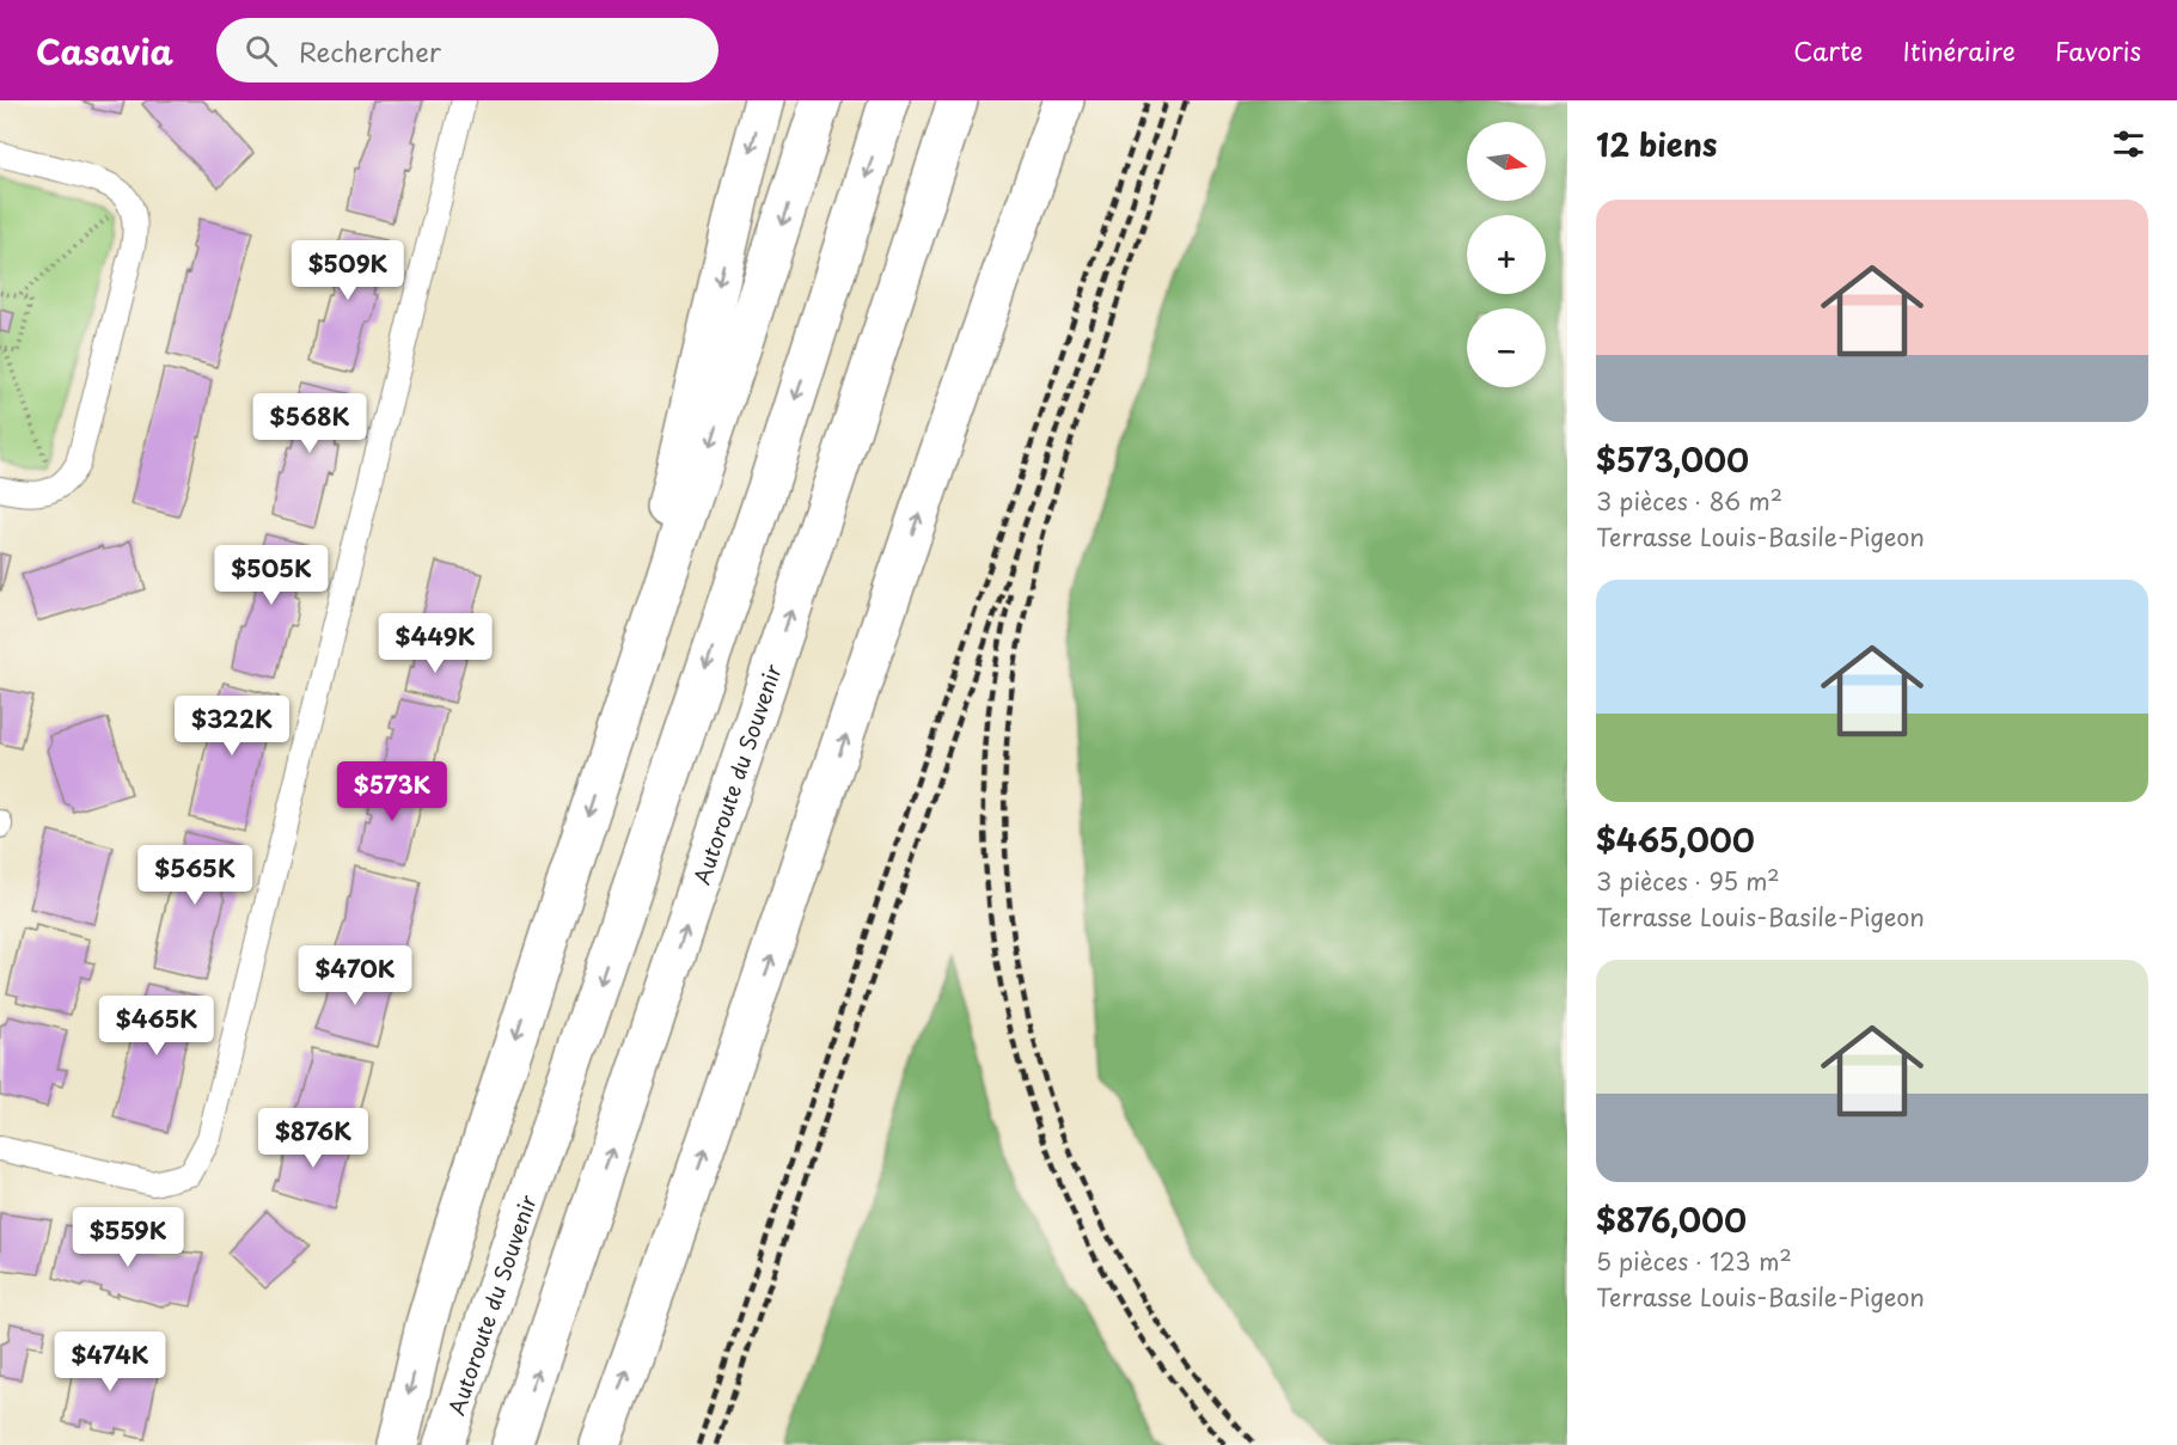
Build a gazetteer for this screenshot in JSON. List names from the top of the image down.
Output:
{
  "streets": {
    "highway": ["Autoroute du Souvenir"]
  },
  "north": "right",
  "page": {
    "header": "Casavia",
    "search": "Rechercher",
    "nav": ["Carte", "Itinéraire", "Favoris"],
    "heading": "12 biens",
    "map_buttons": ["+", "−"],
    "list": [
      {
        "name": "$573,000",
        "note": "3 pièces · 86 m² · Terrasse Louis-Basile-Pigeon"
      },
      {
        "name": "$465,000",
        "note": "3 pièces · 95 m² · Terrasse Louis-Basile-Pigeon"
      },
      {
        "name": "$876,000",
        "note": "5 pièces · 123 m² · Terrasse Louis-Basile-Pigeon"
      }
    ],
    "price": [
      "$509K",
      "$568K",
      "$505K",
      "$449K",
      "$322K",
      "$573K",
      "$565K",
      "$470K",
      "$465K",
      "$876K",
      "$559K",
      "$474K"
    ]
  }
}
